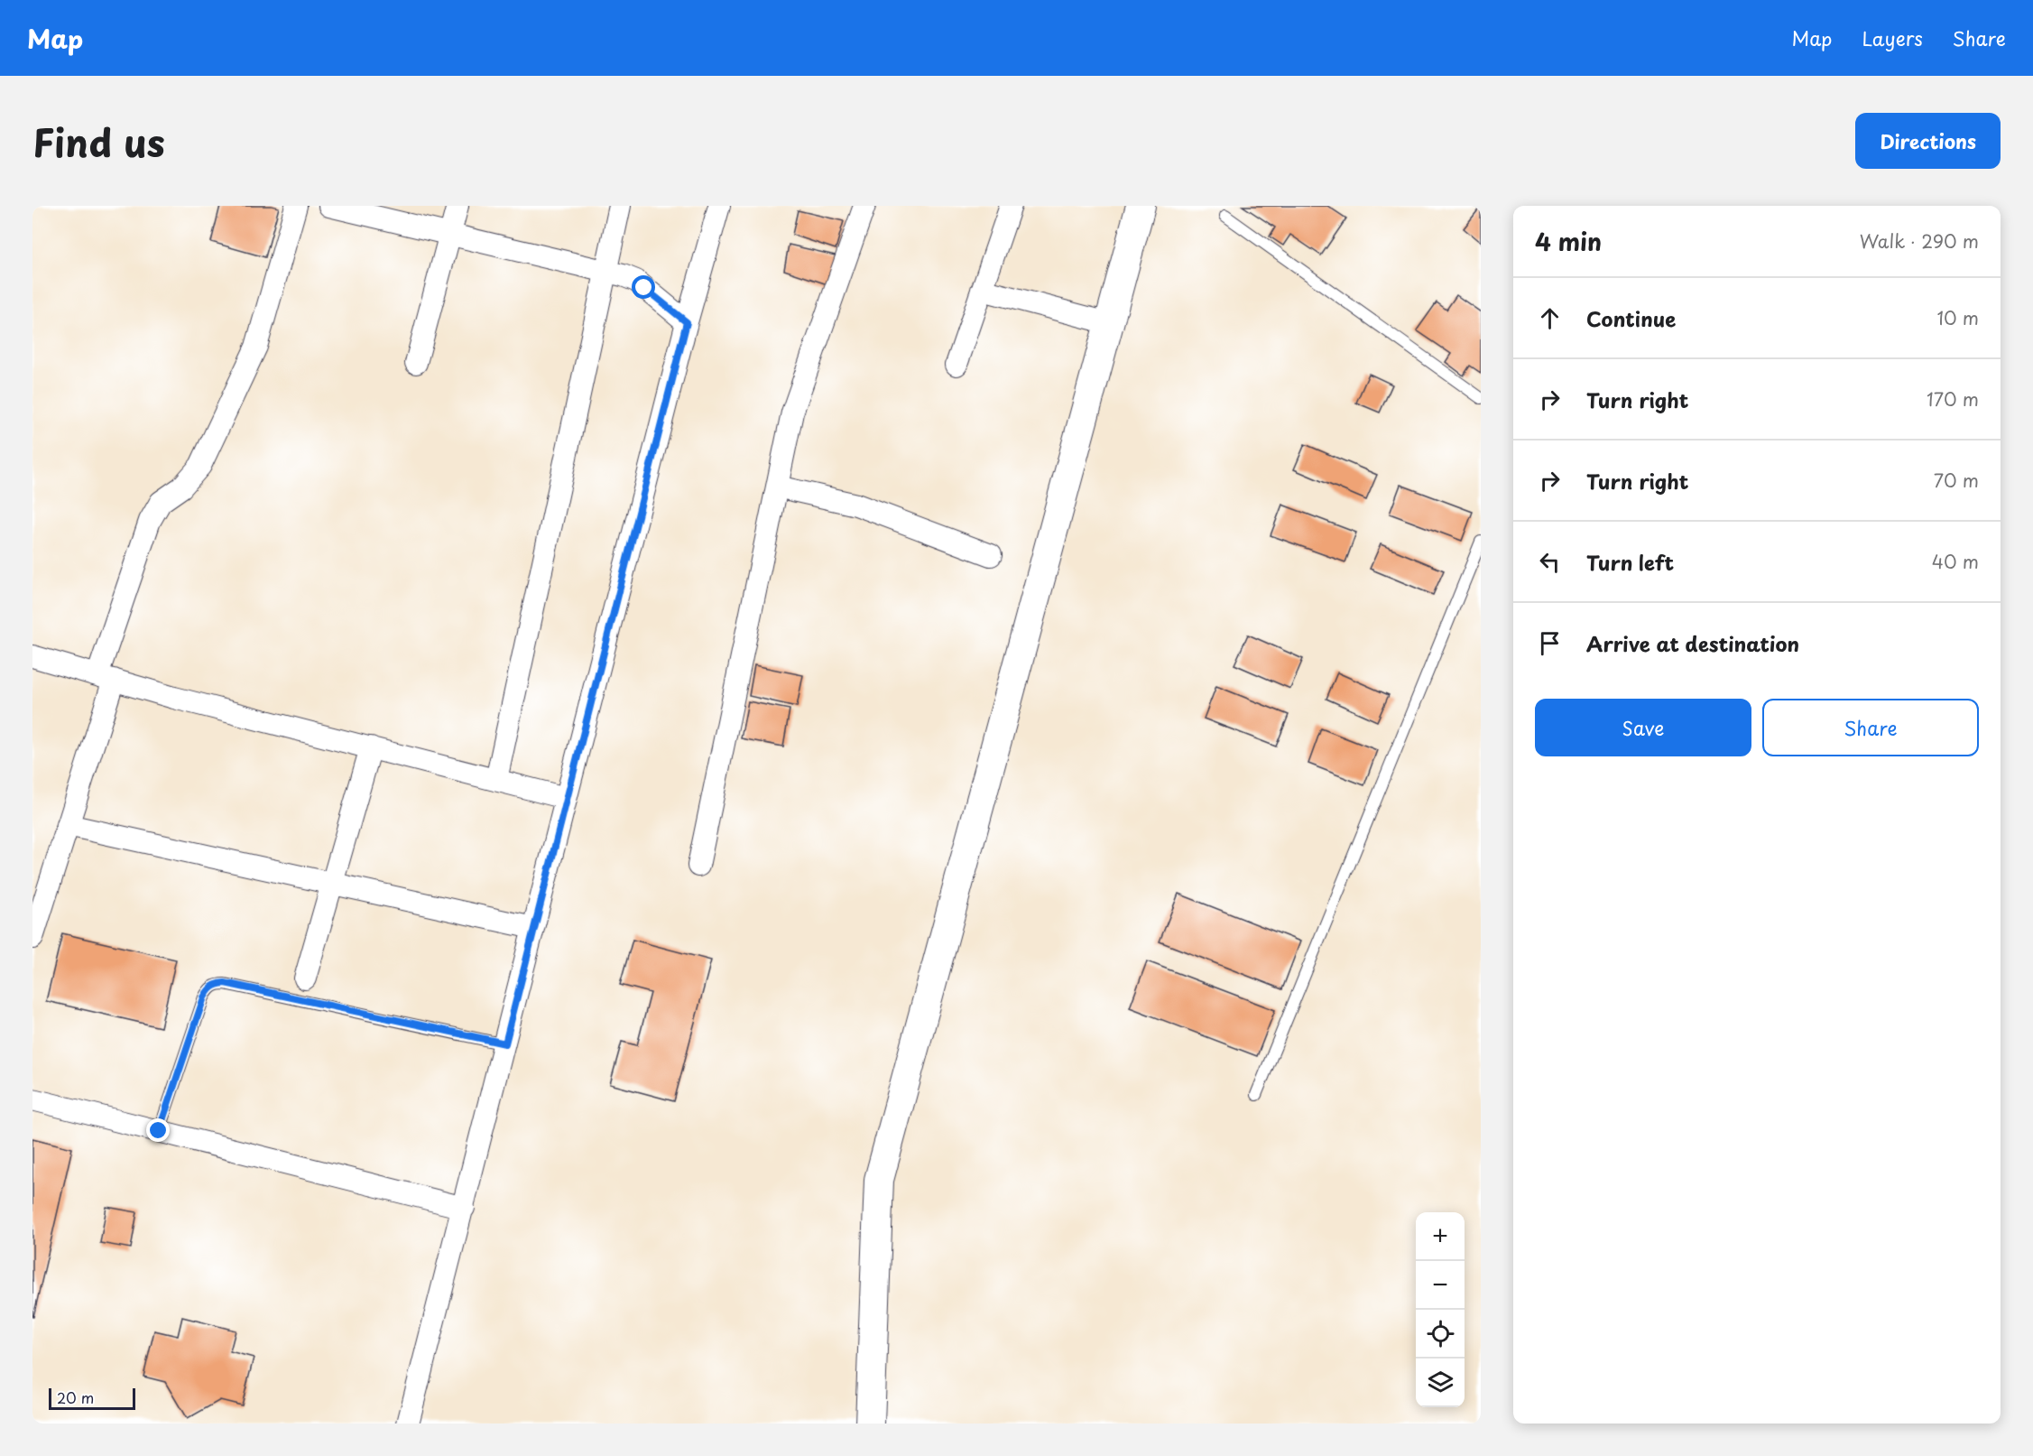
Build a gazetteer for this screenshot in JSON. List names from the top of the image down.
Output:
{
  "scale_bar": "20 m",
  "page": {
    "header": "Map",
    "nav": ["Map", "Layers", "Share"],
    "title": "Find us",
    "buttons": [
      "Directions",
      ["Save", "Share"]
    ],
    "heading": ["4 min", "Walk · 290 m"],
    "list": [
      ["Continue", "10 m"],
      ["Turn right", "170 m"],
      ["Turn right", "70 m"],
      ["Turn left", "40 m"],
      "Arrive at destination"
    ],
    "map_buttons": ["+", "−"],
    "scale": "20 m"
  }
}
